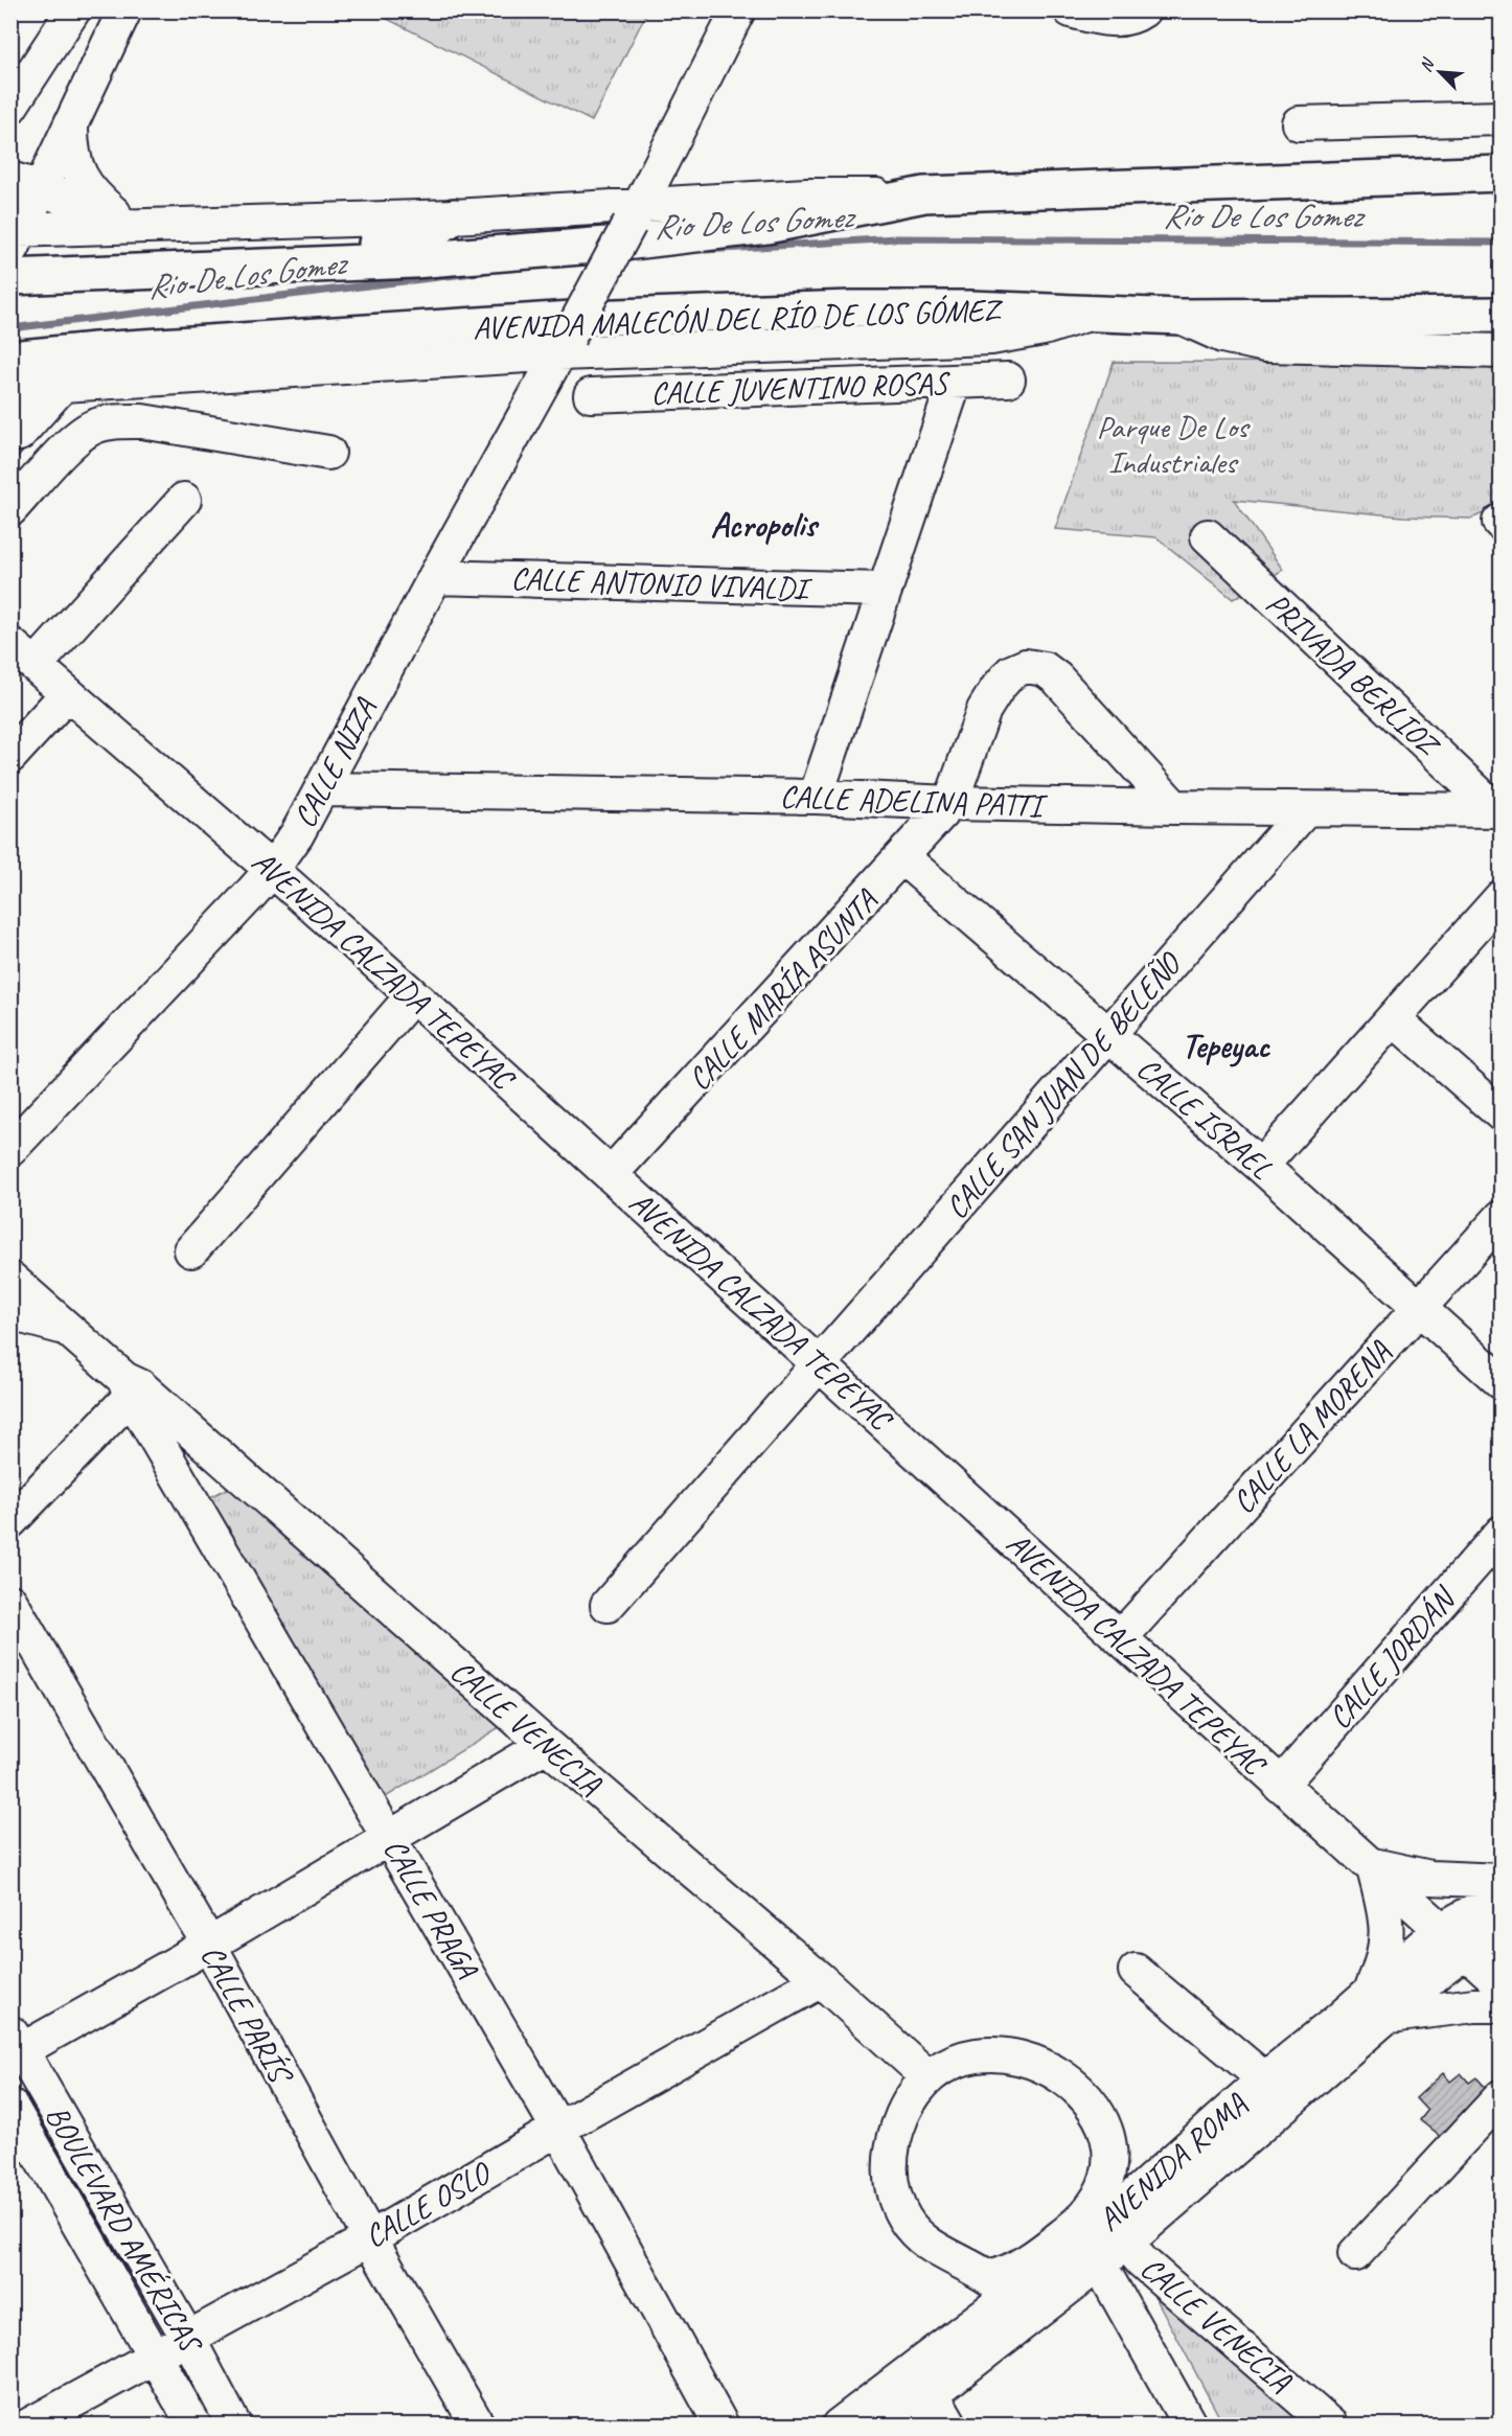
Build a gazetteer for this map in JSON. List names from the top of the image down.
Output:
{
  "streets": {
    "main road": ["AVENIDA MALECÓN DEL RÍO DE LOS GÓMEZ"],
    "street": [
      "CALLE JUVENTINO ROSAS",
      "CALLE ANTONIO VIVALDI",
      "PRIVADA BERLIOZ",
      "CALLE NIZA",
      "CALLE ADELINA PATTI",
      "AVENIDA CALZADA TEPEYAC",
      "CALLE MARÍA ASUNTA",
      "CALLE SAN JUAN DE BELEÑO",
      "CALLE ISRAEL",
      "CALLE LA MORENA",
      "CALLE JORDÁN",
      "CALLE VENECIA",
      "CALLE PRAGA",
      "CALLE PARÍS",
      "AVENIDA ROMA",
      "CALLE OSLO",
      "BOULEVARD AMÉRICAS"
    ]
  },
  "crossings": [
    ["AVENIDA MALECÓN DEL RÍO DE LOS GÓMEZ", "CALLE JUVENTINO ROSAS"],
    ["AVENIDA MALECÓN DEL RÍO DE LOS GÓMEZ", "CALLE NIZA"],
    ["CALLE JUVENTINO ROSAS", "CALLE NIZA"],
    ["CALLE ANTONIO VIVALDI", "CALLE NIZA"],
    ["PRIVADA BERLIOZ", "CALLE ADELINA PATTI"],
    ["CALLE NIZA", "CALLE ADELINA PATTI"],
    ["CALLE NIZA", "AVENIDA CALZADA TEPEYAC"],
    ["CALLE ADELINA PATTI", "CALLE MARÍA ASUNTA"],
    ["CALLE ADELINA PATTI", "CALLE SAN JUAN DE BELEÑO"],
    ["AVENIDA CALZADA TEPEYAC", "CALLE MARÍA ASUNTA"],
    ["AVENIDA CALZADA TEPEYAC", "CALLE SAN JUAN DE BELEÑO"],
    ["AVENIDA CALZADA TEPEYAC", "CALLE LA MORENA"],
    ["AVENIDA CALZADA TEPEYAC", "CALLE JORDÁN"],
    ["AVENIDA CALZADA TEPEYAC", "AVENIDA ROMA"],
    ["CALLE MARÍA ASUNTA", "CALLE ISRAEL"],
    ["CALLE SAN JUAN DE BELEÑO", "CALLE ISRAEL"],
    ["CALLE ISRAEL", "CALLE LA MORENA"],
    ["CALLE VENECIA", "CALLE PRAGA"],
    ["CALLE VENECIA", "AVENIDA ROMA"],
    ["CALLE VENECIA", "CALLE OSLO"],
    ["CALLE PRAGA", "CALLE OSLO"],
    ["CALLE PARÍS", "CALLE OSLO"],
    ["CALLE OSLO", "BOULEVARD AMÉRICAS"]
  ],
  "districts": ["Acropolis", "Tepeyac"],
  "water": ["Rio De Los Gomez"],
  "parks": ["Parque De Los Industriales"],
  "north": "top left"
}
